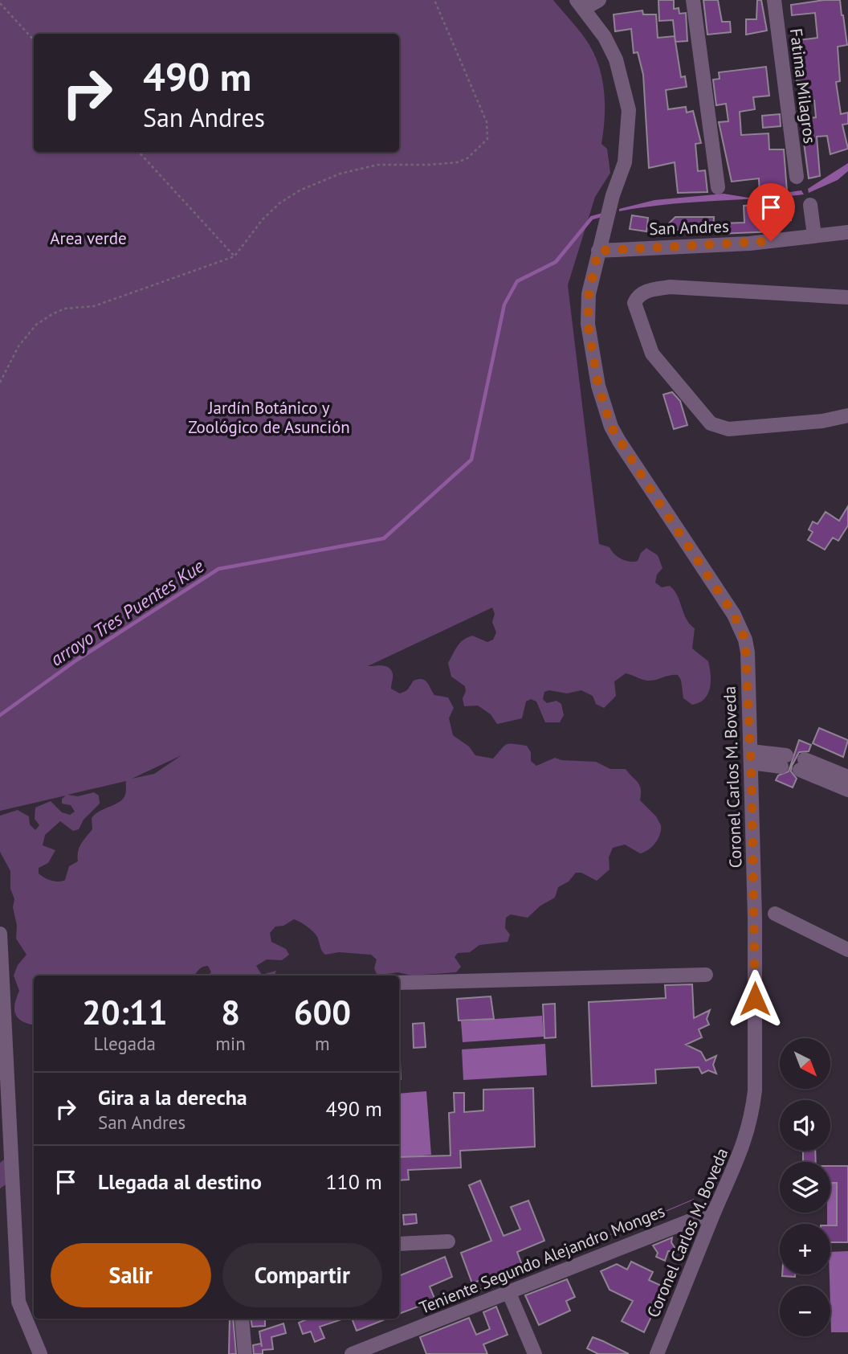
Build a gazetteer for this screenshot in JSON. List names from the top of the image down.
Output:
{
  "streets": {
    "street": [
      "Fatima Milagros",
      "San Andres",
      "Coronel Carlos M. Boveda",
      "Teniente Segundo Alejandro Monges"
    ]
  },
  "crossings": [
    ["San Andres", "Coronel Carlos M. Boveda"],
    ["Coronel Carlos M. Boveda", "Teniente Segundo Alejandro Monges"]
  ],
  "water": ["arroyo Tres Puentes Kue"],
  "parks": ["Area verde", "Jardín Botánico y Zoológico de Asunción"],
  "north": "bottom right",
  "page": {
    "turn": ["490 m", "San Andres"],
    "eta": [
      "20:11",
      "Llegada",
      "8",
      "min",
      "600",
      "m"
    ],
    "map_buttons": ["+", "−"],
    "list": [
      {
        "name": "Gira a la derecha",
        "note": "San Andres",
        "value": "490 m"
      },
      {
        "name": "Llegada al destino",
        "value": "110 m"
      }
    ],
    "buttons": ["Salir", "Compartir"]
  }
}
